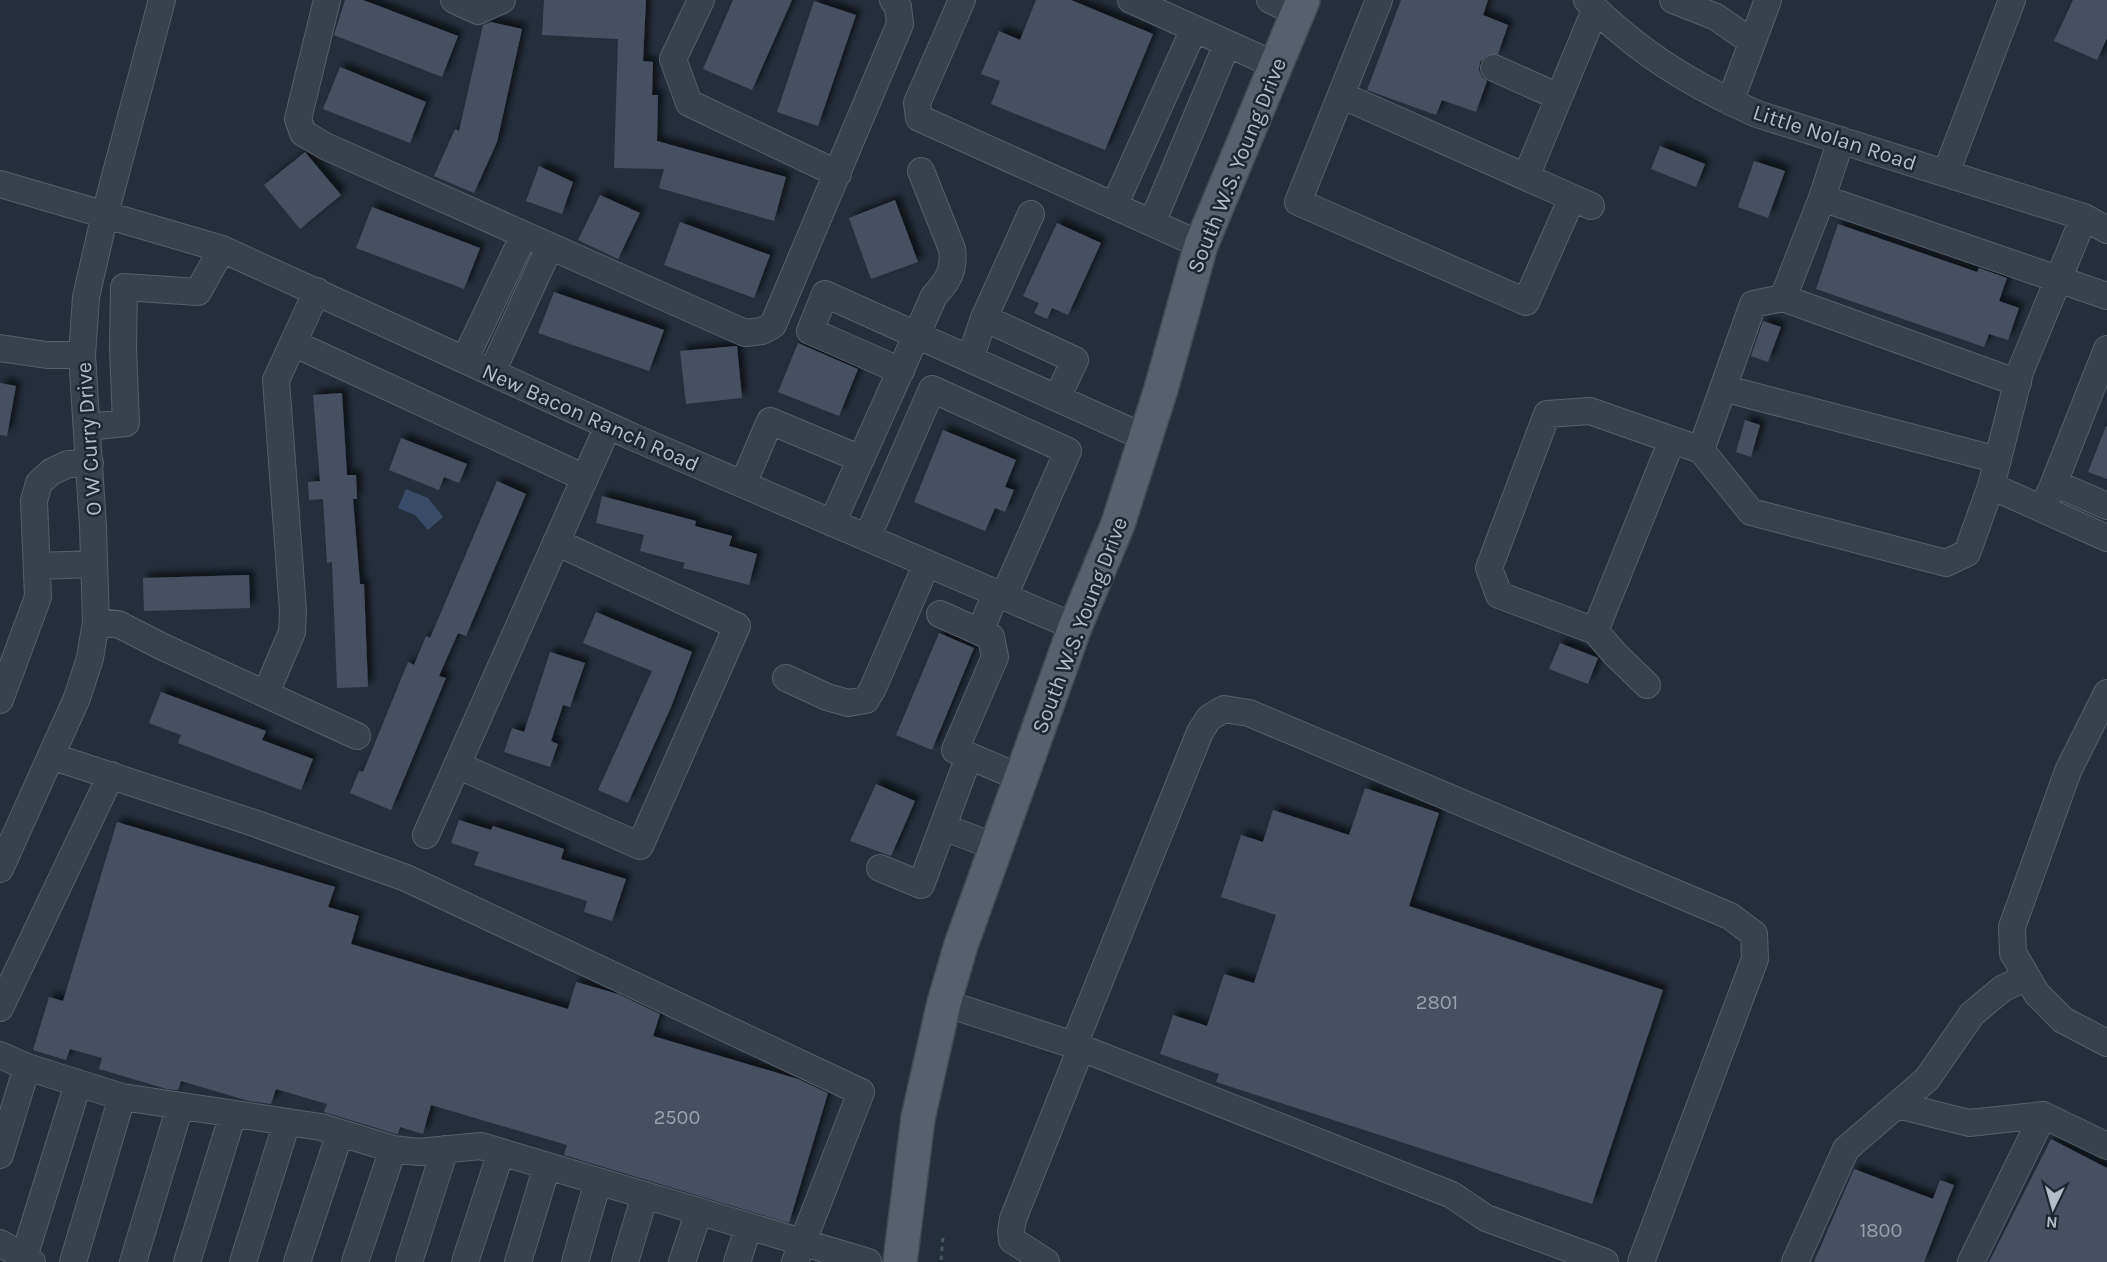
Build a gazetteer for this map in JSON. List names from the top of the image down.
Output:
{
  "streets": {
    "main road": ["South W.S. Young Drive"],
    "street": ["Little Nolan Road", "New Bacon Ranch Road", "O W Curry Drive"]
  },
  "crossings": [
    ["South W.S. Young Drive", "New Bacon Ranch Road"],
    ["New Bacon Ranch Road", "O W Curry Drive"]
  ],
  "house_numbers": ["2801", "2500", "1800"],
  "north": "bottom"
}
